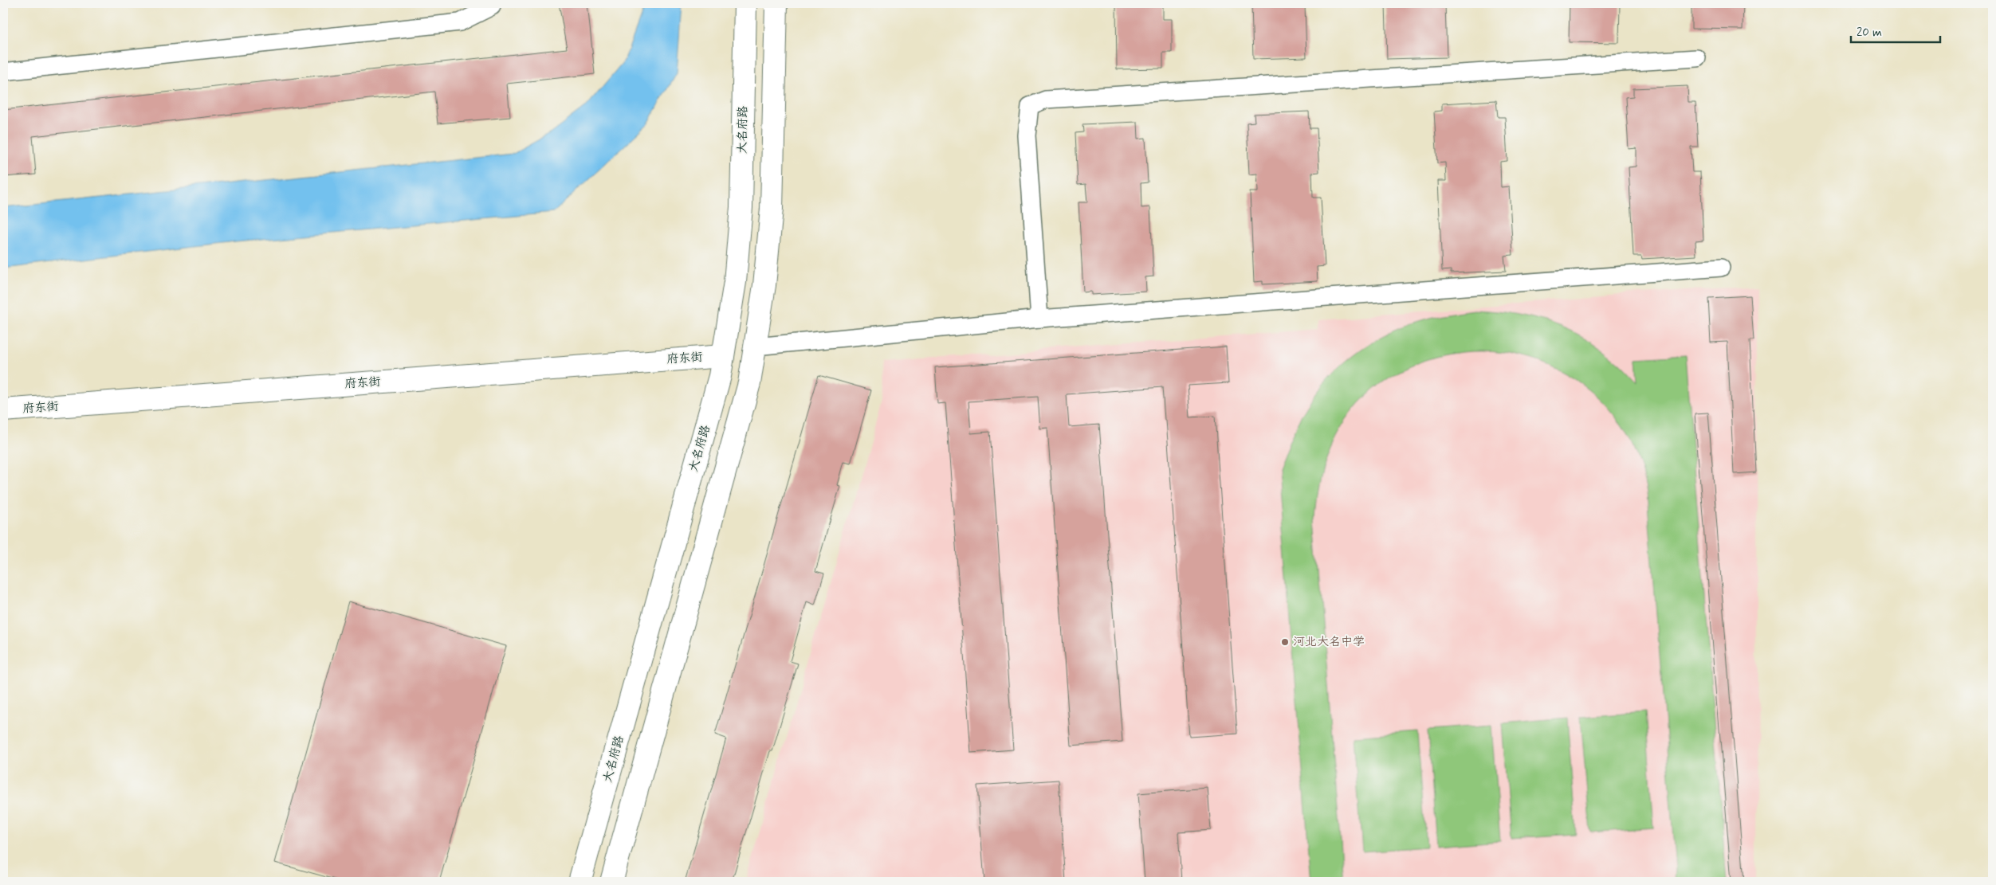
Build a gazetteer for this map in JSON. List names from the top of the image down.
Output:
{
  "streets": {
    "street": ["大名府路", "府东街"]
  },
  "crossings": [
    ["大名府路", "府东街"]
  ],
  "places": ["河北大名中学"],
  "scale_bar": "20 m"
}
